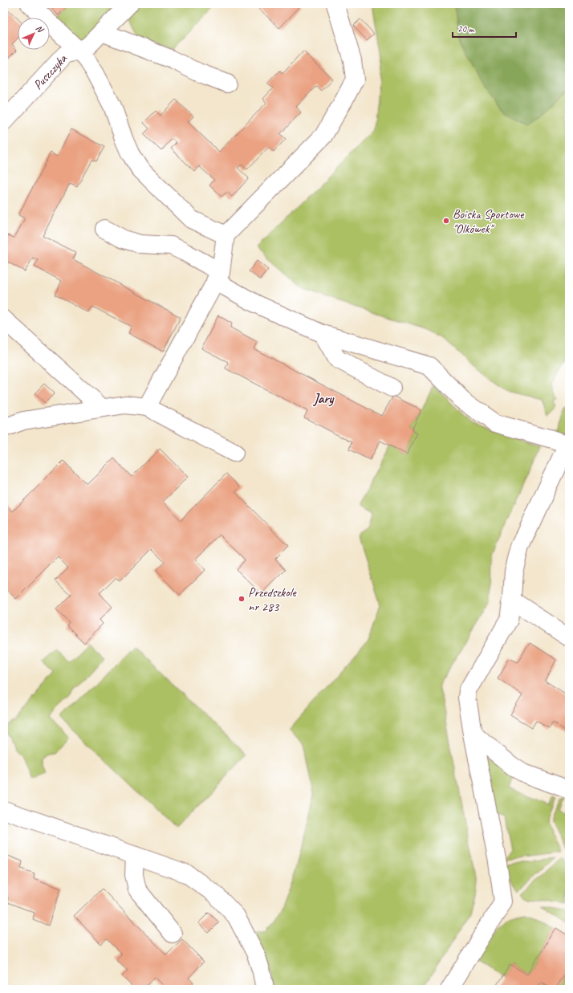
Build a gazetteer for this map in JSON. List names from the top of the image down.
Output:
{
  "streets": {
    "street": ["Puszczyka"]
  },
  "districts": ["Jary"],
  "places": ["Boiska Sportowe \"Olkówek\"", "Przedszkole nr 283"],
  "scale_bar": "20 m",
  "north": "top right"
}
